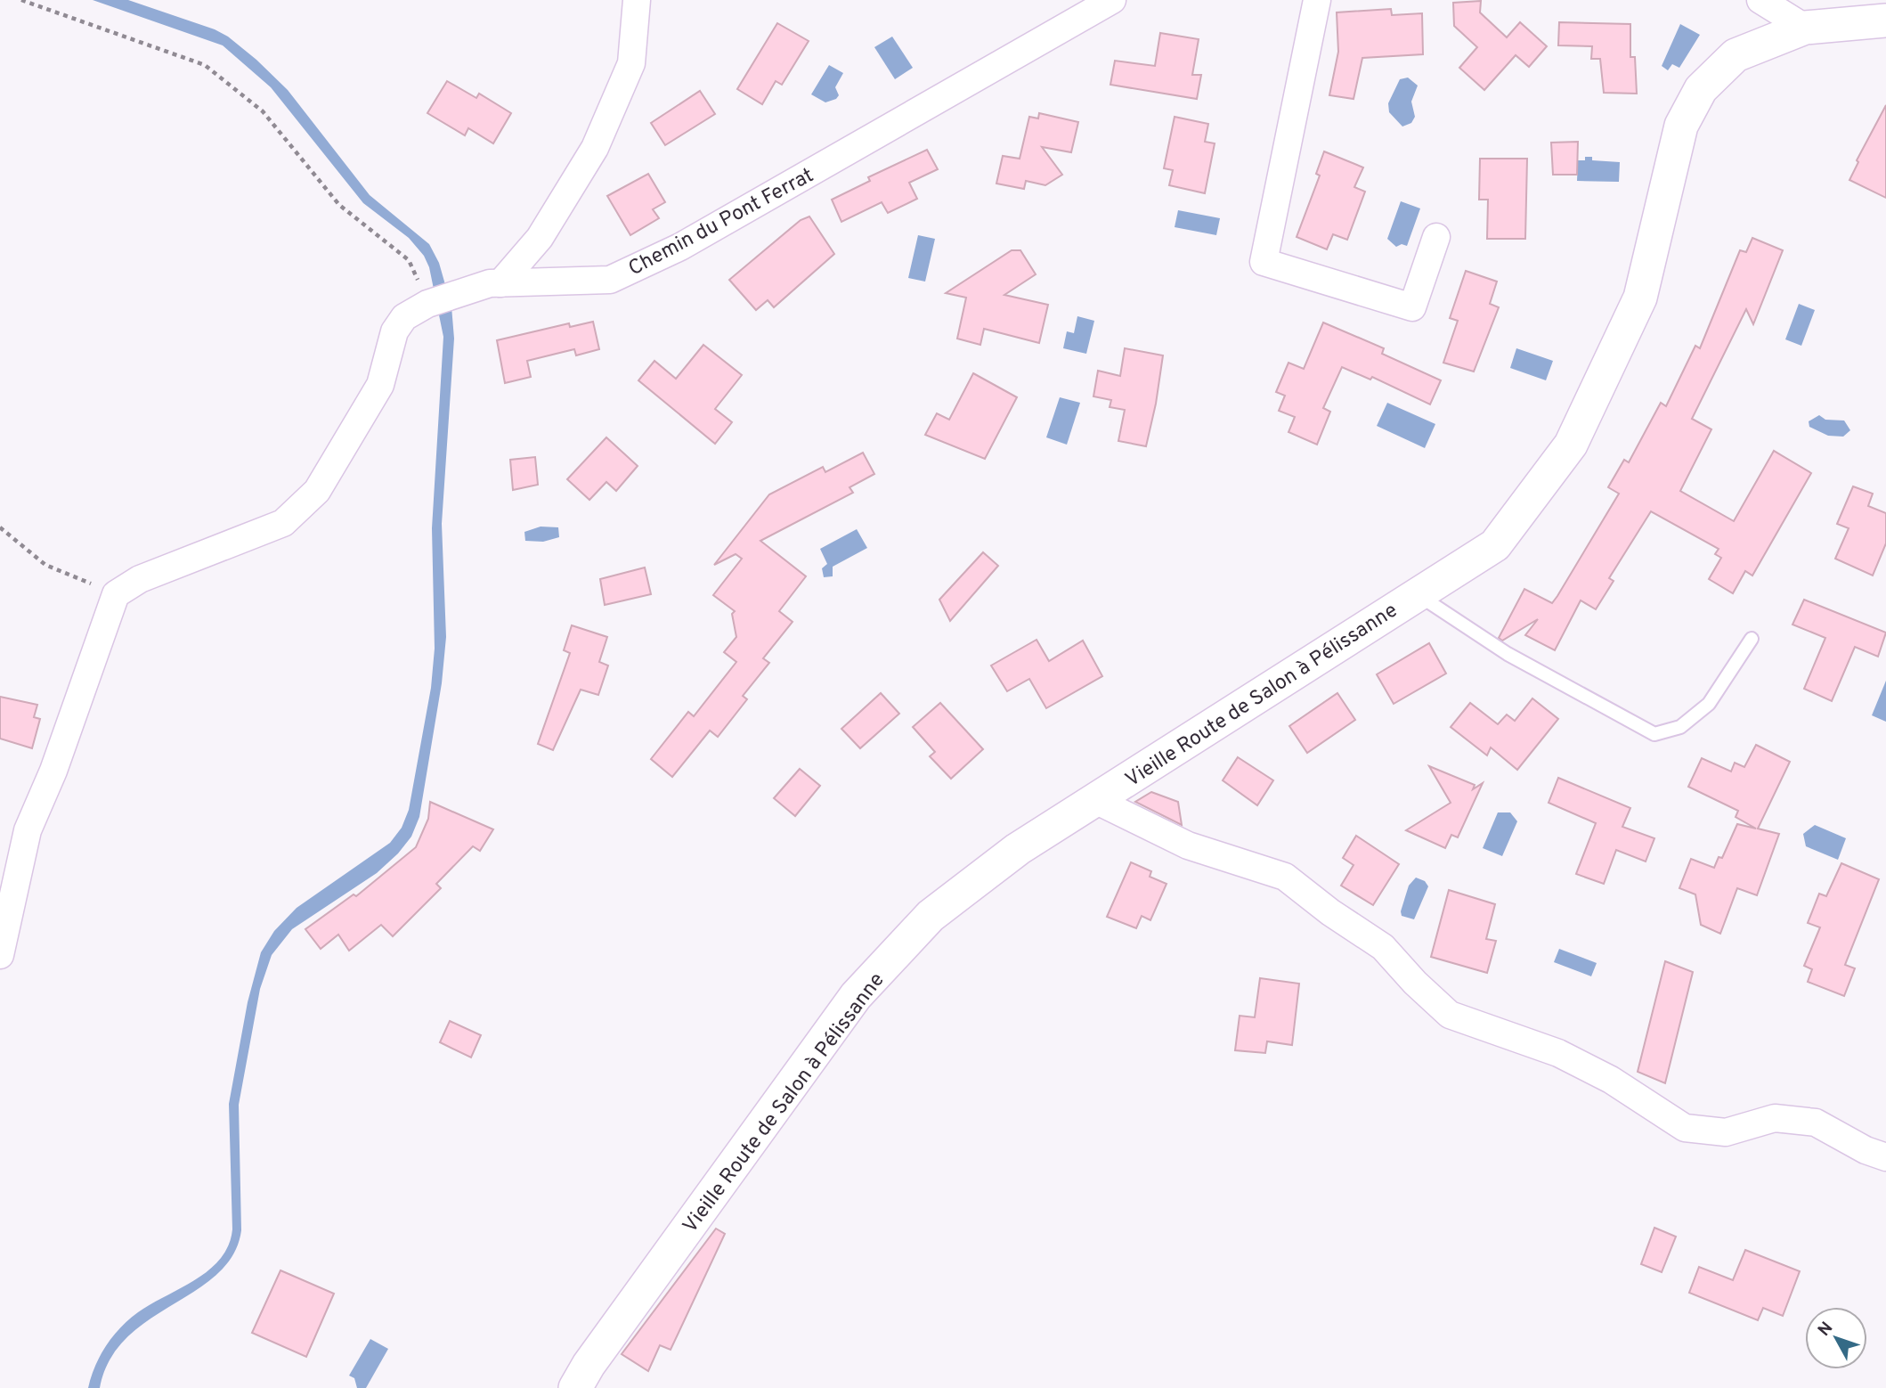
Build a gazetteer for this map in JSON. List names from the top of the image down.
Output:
{
  "streets": {
    "street": ["Chemin du Pont Ferrat", "Vieille Route de Salon à Pélissanne"]
  },
  "north": "top left"
}
